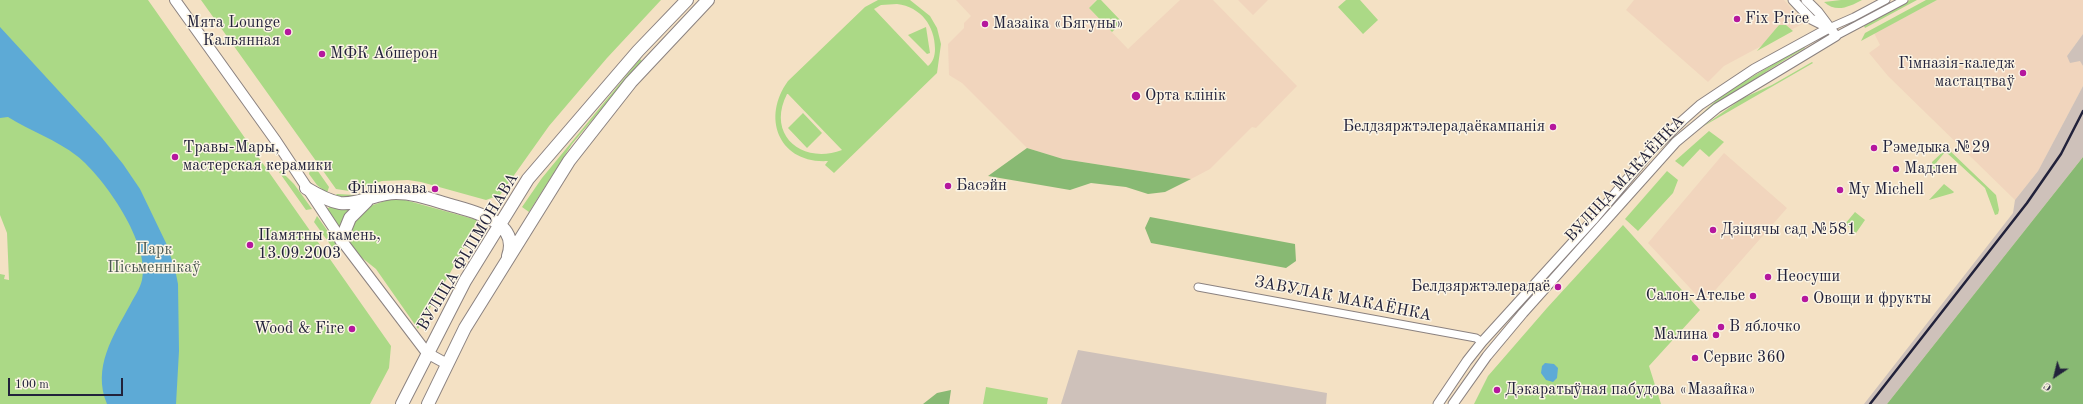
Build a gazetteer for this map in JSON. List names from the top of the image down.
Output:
{
  "streets": {
    "main road": ["ВУЛІЦА ФІЛІМОНАВА"],
    "street": ["ВУЛІЦА МАКАЁНКА", "ЗАВУЛАК МАКАЁНКА"]
  },
  "crossings": [
    ["ВУЛІЦА МАКАЁНКА", "ЗАВУЛАК МАКАЁНКА"]
  ],
  "parks": ["Парк Пісьменнікаў"],
  "places": [
    "Fix Price",
    "Мазаіка «Бягуны»",
    "Мята Lounge Кальянная",
    "МФК Абшерон",
    "Гімназія-каледж мастацтваў",
    "Орта клінік",
    "Белдзяржтэлерадаёкампанія",
    "Рэмедыка №29",
    "Травы-Мары, мастерская керамики",
    "Мадлен",
    "Басэйн",
    "Філімонава",
    "My Michell",
    "Дзіцячы сад №581",
    "Памятны камень, 13.09.2003",
    "Неосуши",
    "Белдзяржтэлерадаё",
    "Салон-Ателье",
    "Овощи и фрукты",
    "В яблочко",
    "Wood & Fire",
    "Малина",
    "Сервис 360",
    "Дэкаратыўная пабудова «Мазайка»"
  ],
  "scale_bar": "100 m",
  "north": "bottom left"
}
